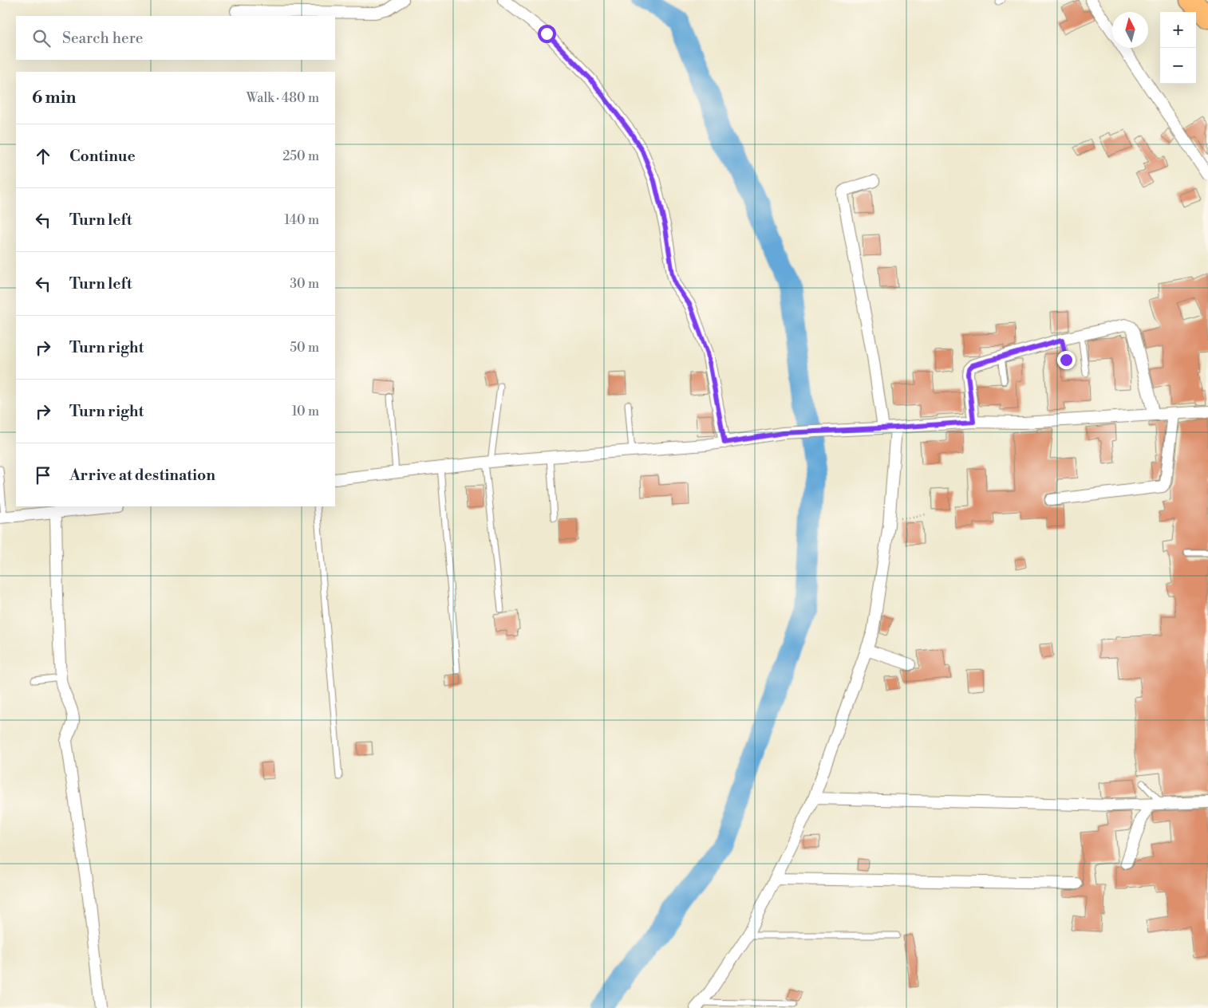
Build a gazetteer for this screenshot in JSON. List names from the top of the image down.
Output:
{
  "north": "top",
  "page": {
    "map_buttons": ["+", "−"],
    "search": "Search here",
    "heading": ["6 min", "Walk · 480 m"],
    "list": [
      ["Continue", "250 m"],
      ["Turn left", "140 m"],
      ["Turn left", "30 m"],
      ["Turn right", "50 m"],
      ["Turn right", "10 m"],
      "Arrive at destination"
    ]
  }
}
